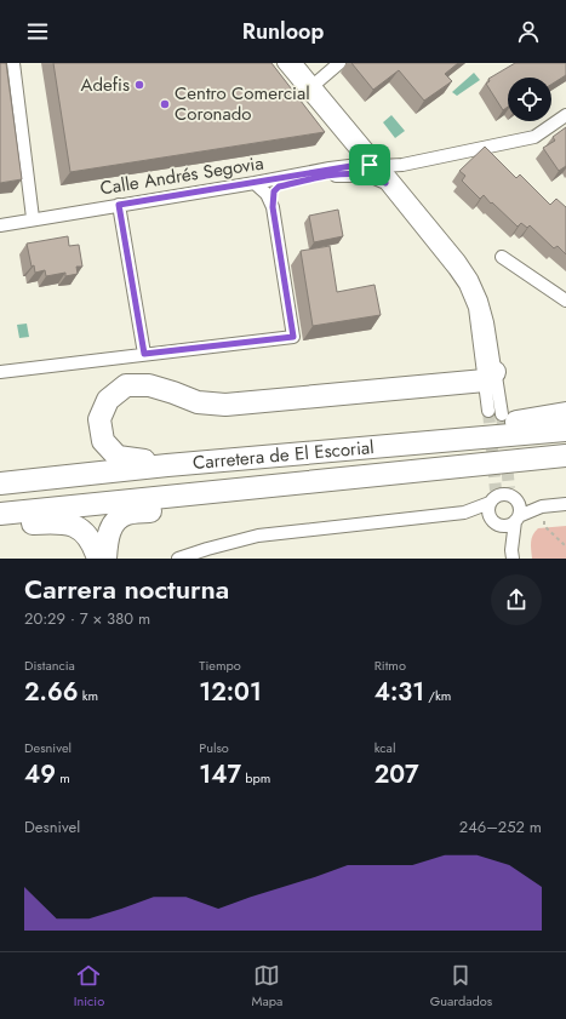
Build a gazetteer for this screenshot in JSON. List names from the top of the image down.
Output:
{
  "streets": {
    "highway": ["Carretera de El Escorial"],
    "street": ["Calle Andrés Segovia"]
  },
  "places": ["Adefis", "Centro Comercial Coronado"],
  "page": {
    "header": "Runloop",
    "heading": ["Carrera nocturna", "20:29 · 7 × 380 m"],
    "stats": [
      ["Distancia", "2.66 km"],
      ["Tiempo", "12:01"],
      ["Ritmo", "4:31 /km"],
      ["Desnivel", "49 m"],
      ["Pulso", "147 bpm"],
      ["kcal", "207"]
    ],
    "chart": ["Desnivel", "246–252 m"],
    "tabs": ["Inicio", "Mapa", "Guardados"]
  }
}
